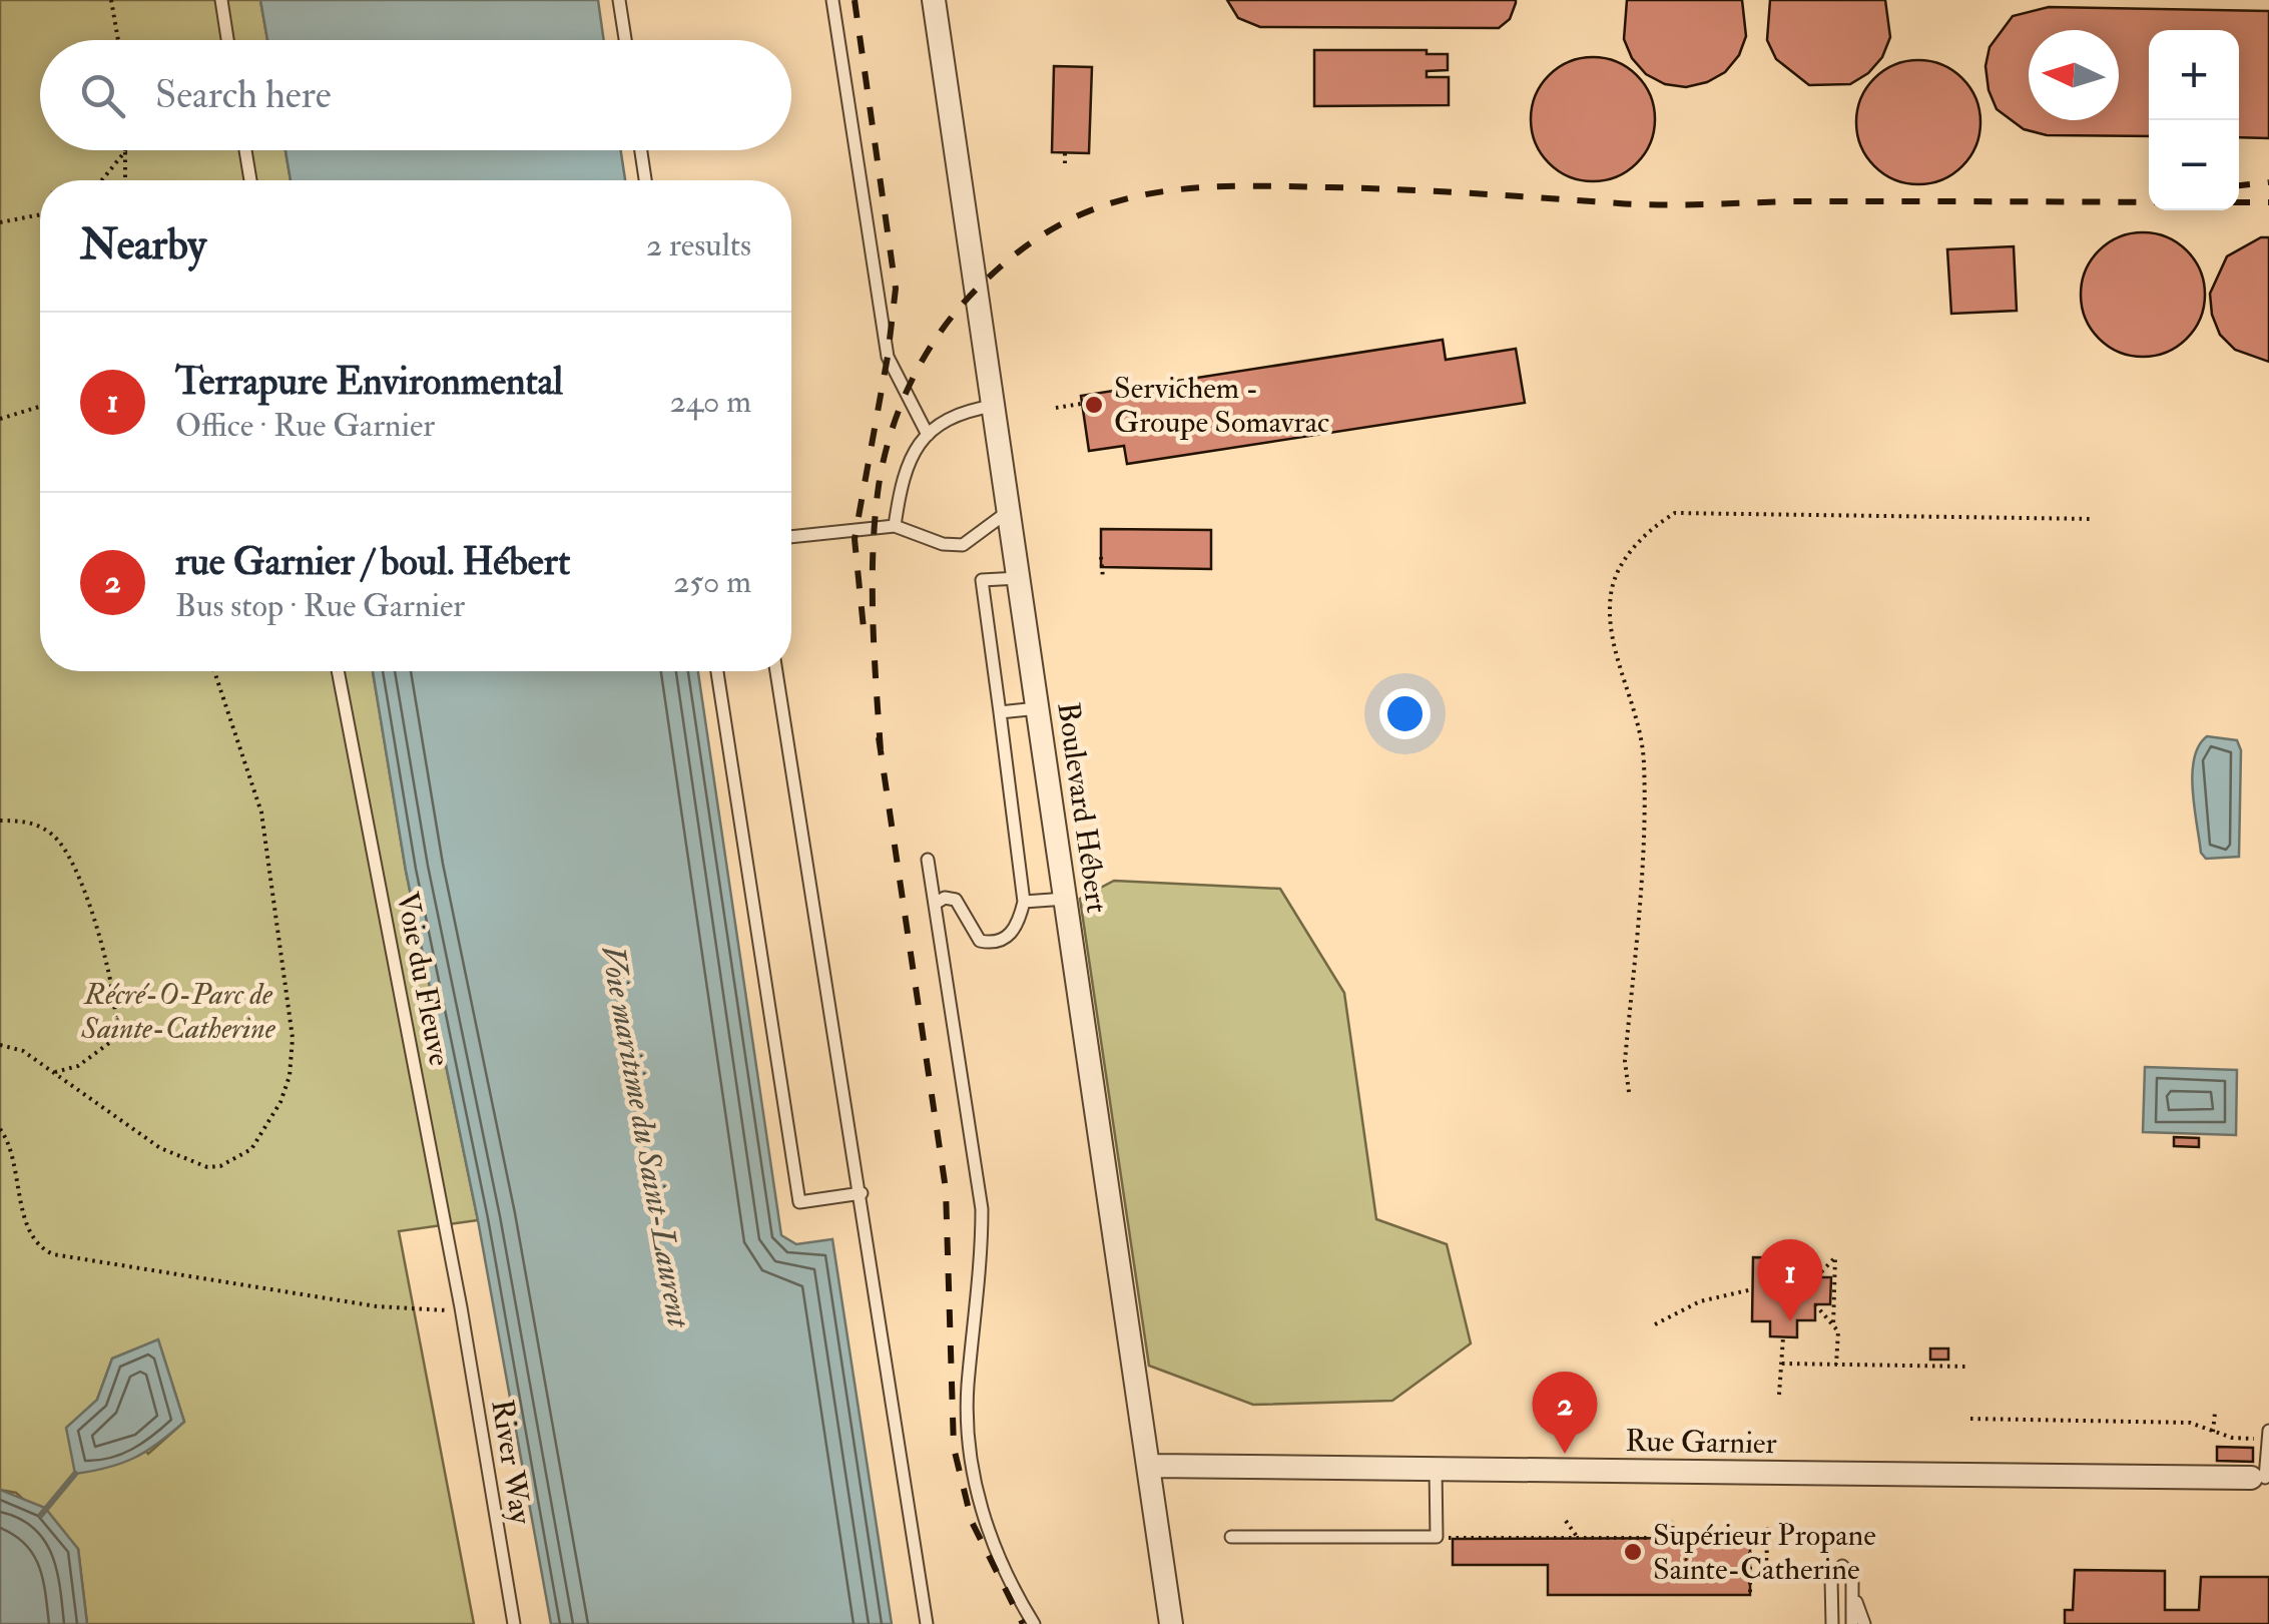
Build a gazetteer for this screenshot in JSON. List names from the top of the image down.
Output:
{
  "streets": {
    "street": ["Boulevard Hébert", "Rue Garnier"],
    "lane": ["Voie du Fleuve", "River Way"]
  },
  "crossings": [
    ["Boulevard Hébert", "Rue Garnier"],
    ["Voie du Fleuve", "River Way"]
  ],
  "water": ["Voie maritime du Saint-Laurent"],
  "parks": ["Récré-O-Parc de Sainte-Catherine"],
  "places": ["Servichem - Groupe Somavrac", "Supérieur Propane Sainte-Catherine"],
  "north": "left",
  "page": {
    "map_buttons": ["+", "−"],
    "search": "Search here",
    "heading": ["Nearby", "2 results"],
    "list": [
      {
        "mark": "1",
        "name": "Terrapure Environmental",
        "note": "Office · Rue Garnier",
        "value": "240 m"
      },
      {
        "mark": "2",
        "name": "rue Garnier / boul. Hébert",
        "note": "Bus stop · Rue Garnier",
        "value": "250 m"
      }
    ],
    "pins": ["1", "2"]
  }
}
